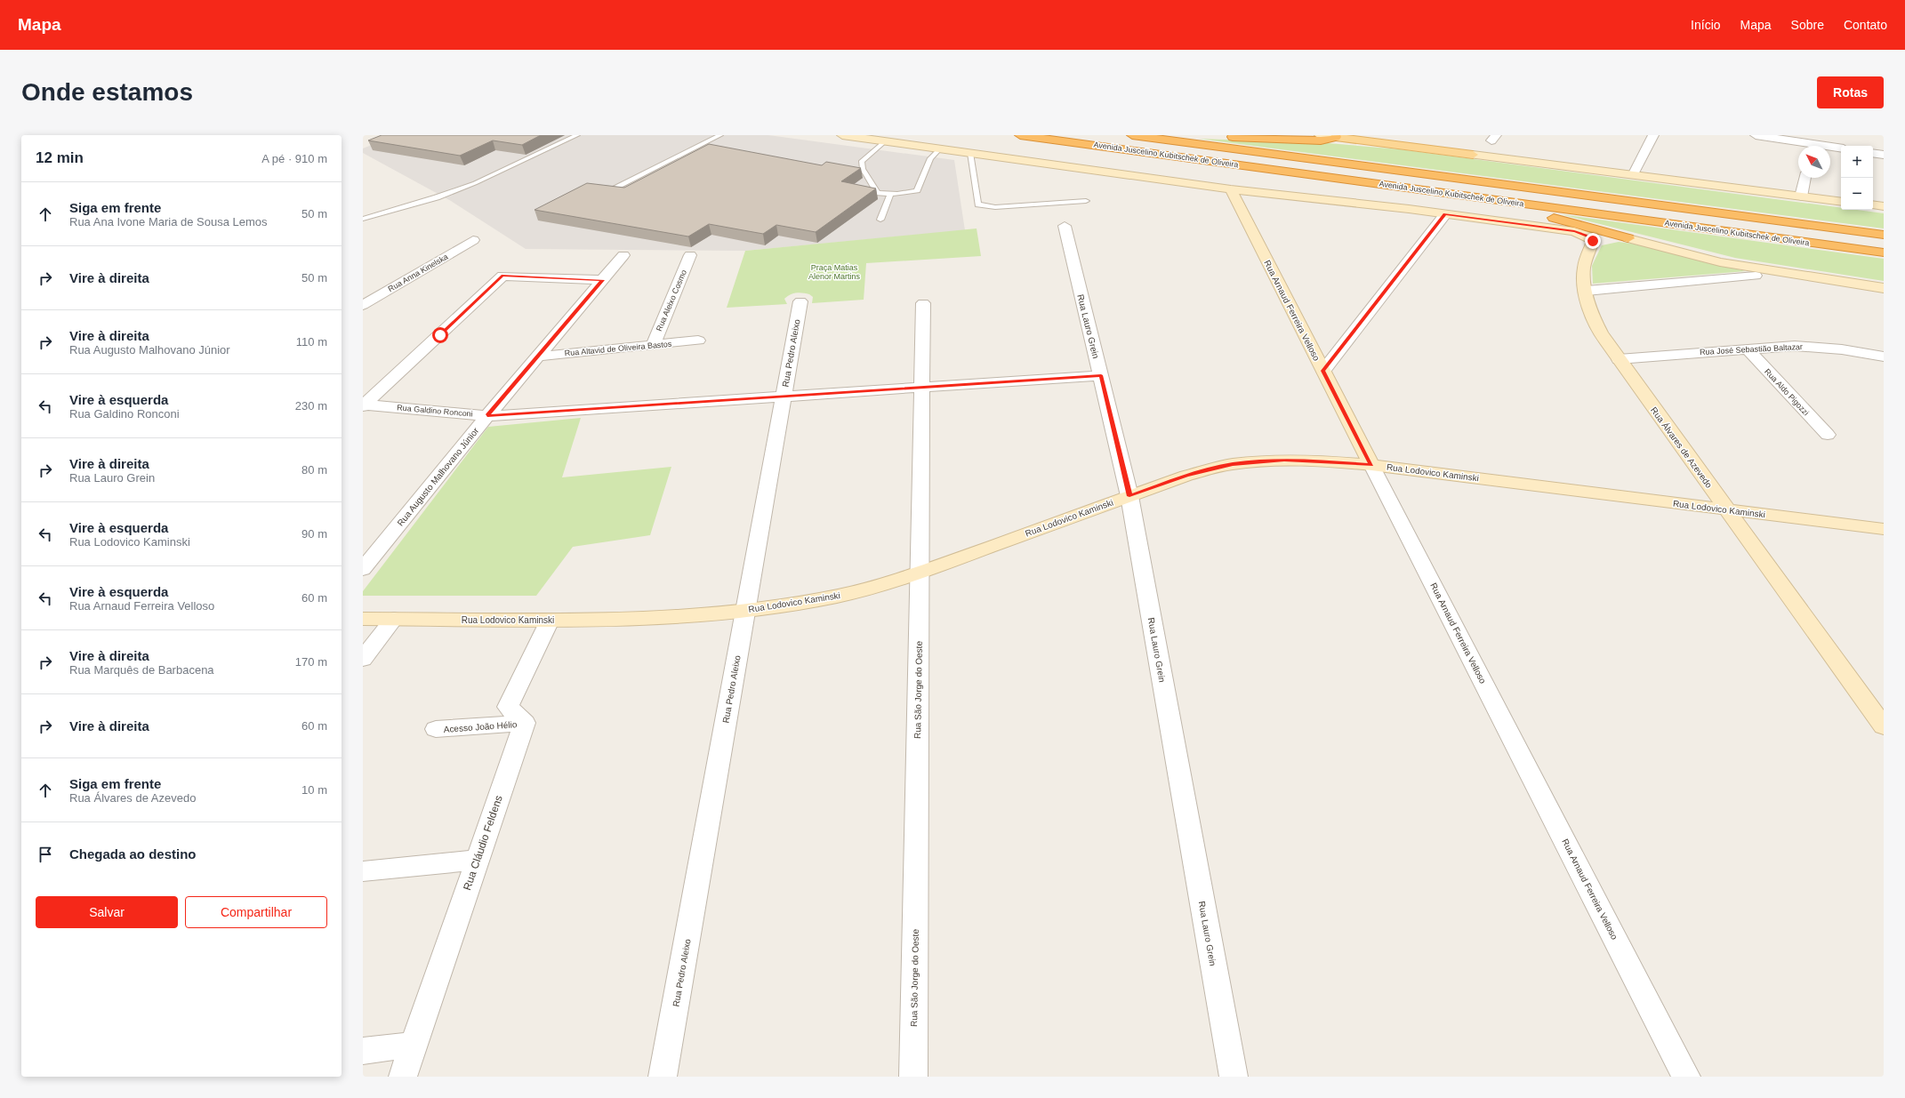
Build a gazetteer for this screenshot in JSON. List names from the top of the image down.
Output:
{
  "streets": {
    "highway": ["Avenida Juscelino Kubitschek de Oliveira"],
    "street": [
      "Rua Anna Kinelska",
      "Rua Aleixo Cosmo",
      "Rua Arnaud Ferreira Velloso",
      "Rua Lauro Grein",
      "Rua Altavid de Oliveira Bastos",
      "Rua José Sebastião Baltazar",
      "Rua Pedro Aleixo",
      "Rua Aldo Pigozzi",
      "Rua Galdino Ronconi",
      "Rua Álvares de Azevedo",
      "Rua Lodovico Kaminski",
      "Rua Augusto Malhovano Júnior",
      "Rua São Jorge do Oeste",
      "Acesso João Hélio",
      "Rua Cláudio Feldens"
    ]
  },
  "crossings": [
    ["Rua Aleixo Cosmo", "Rua Altavid de Oliveira Bastos"],
    ["Rua Arnaud Ferreira Velloso", "Rua Lodovico Kaminski"],
    ["Rua Lauro Grein", "Rua Galdino Ronconi"],
    ["Rua Lauro Grein", "Rua Lodovico Kaminski"],
    ["Rua Altavid de Oliveira Bastos", "Rua Augusto Malhovano Júnior"],
    ["Rua José Sebastião Baltazar", "Rua Aldo Pigozzi"],
    ["Rua José Sebastião Baltazar", "Rua Álvares de Azevedo"],
    ["Rua Pedro Aleixo", "Rua Galdino Ronconi"],
    ["Rua Pedro Aleixo", "Rua Lodovico Kaminski"],
    ["Rua Galdino Ronconi", "Rua Augusto Malhovano Júnior"],
    ["Rua Galdino Ronconi", "Rua São Jorge do Oeste"],
    ["Rua Álvares de Azevedo", "Rua Lodovico Kaminski"],
    ["Rua Lodovico Kaminski", "Rua São Jorge do Oeste"],
    ["Acesso João Hélio", "Rua Cláudio Feldens"]
  ],
  "parks": ["Praça Matias Alenor Martins"],
  "north": "top left",
  "page": {
    "header": "Mapa",
    "nav": [
      "Início",
      "Mapa",
      "Sobre",
      "Contato"
    ],
    "buttons": [
      "Rotas",
      ["Salvar", "Compartilhar"]
    ],
    "title": "Onde estamos",
    "heading": ["12 min", "A pé · 910 m"],
    "map_buttons": ["+", "−"],
    "list": [
      ["Siga em frente", "Rua Ana Ivone Maria de Sousa Lemos", "50 m"],
      ["Vire à direita", "50 m"],
      ["Vire à direita", "Rua Augusto Malhovano Júnior", "110 m"],
      ["Vire à esquerda", "Rua Galdino Ronconi", "230 m"],
      ["Vire à direita", "Rua Lauro Grein", "80 m"],
      ["Vire à esquerda", "Rua Lodovico Kaminski", "90 m"],
      ["Vire à esquerda", "Rua Arnaud Ferreira Velloso", "60 m"],
      ["Vire à direita", "Rua Marquês de Barbacena", "170 m"],
      ["Vire à direita", "60 m"],
      ["Siga em frente", "Rua Álvares de Azevedo", "10 m"],
      "Chegada ao destino"
    ]
  }
}
